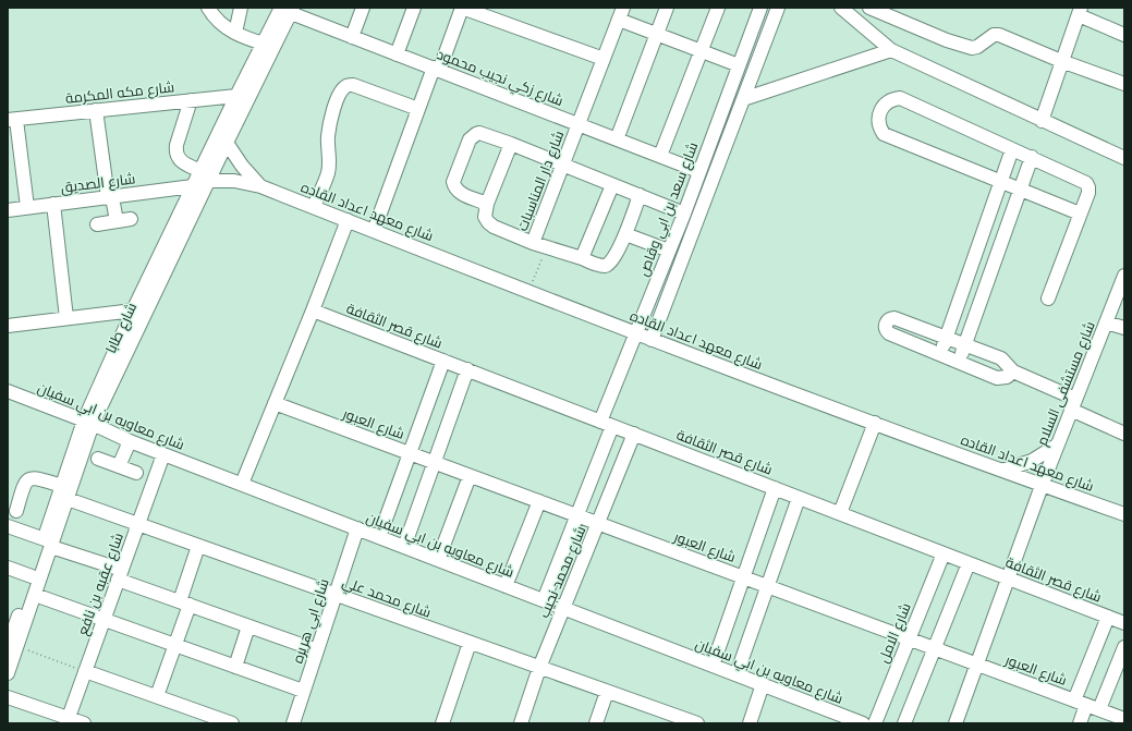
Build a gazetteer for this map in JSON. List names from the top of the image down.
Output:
{
  "streets": {
    "street": [
      "شارع زكي نجيب محمود",
      "شارع مكه المكرمة",
      "شارع دار المناسبات",
      "شارع الصديق",
      "شارع سعد بن ابي وقاص",
      "شارع معهد اعداد القاده",
      "شارع قصر الثقافة",
      "شارع طابا",
      "شارع مستشفى السلام",
      "شارع معاويه بن ابي سفيان",
      "شارع العبور",
      "شارع محمد نجيب",
      "شارع عقبه بن نافع",
      "شارع محمد علي",
      "شارع ابي هريره",
      "شارع الامل"
    ]
  },
  "crossings": [
    ["شارع زكي نجيب محمود", "شارع دار المناسبات"],
    ["شارع زكي نجيب محمود", "شارع سعد بن ابي وقاص"],
    ["شارع زكي نجيب محمود", "شارع طابا"],
    ["شارع مكه المكرمة", "شارع طابا"],
    ["شارع الصديق", "شارع طابا"],
    ["شارع سعد بن ابي وقاص", "شارع معهد اعداد القاده"],
    ["شارع سعد بن ابي وقاص", "شارع قصر الثقافة"],
    ["شارع سعد بن ابي وقاص", "شارع محمد نجيب"],
    ["شارع معهد اعداد القاده", "شارع طابا"],
    ["شارع معهد اعداد القاده", "شارع مستشفى السلام"],
    ["شارع قصر الثقافة", "شارع مستشفى السلام"],
    ["شارع قصر الثقافة", "شارع محمد نجيب"],
    ["شارع قصر الثقافة", "شارع الامل"],
    ["شارع طابا", "شارع معاويه بن ابي سفيان"],
    ["شارع طابا", "شارع محمد علي"],
    ["شارع مستشفى السلام", "شارع العبور"],
    ["شارع معاويه بن ابي سفيان", "شارع محمد نجيب"],
    ["شارع معاويه بن ابي سفيان", "شارع عقبه بن نافع"],
    ["شارع معاويه بن ابي سفيان", "شارع ابي هريره"],
    ["شارع العبور", "شارع محمد نجيب"],
    ["شارع العبور", "شارع الامل"],
    ["شارع محمد نجيب", "شارع محمد علي"],
    ["شارع عقبه بن نافع", "شارع محمد علي"],
    ["شارع محمد علي", "شارع ابي هريره"]
  ]
}
